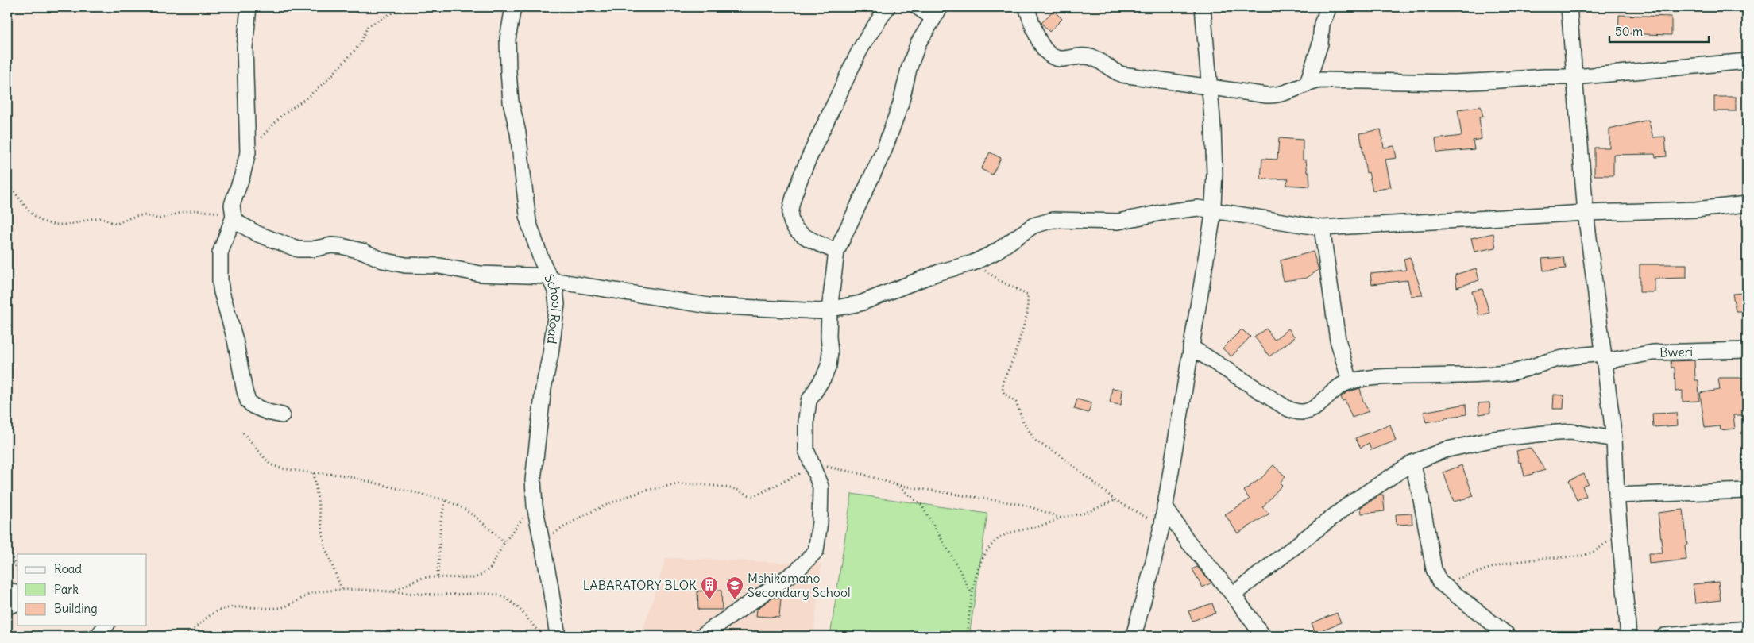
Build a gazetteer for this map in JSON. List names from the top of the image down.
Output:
{
  "streets": {
    "street": ["School Road", "Bweri"]
  },
  "places": {
    "building": ["LABARATORY BLOK"],
    "school or university": ["Mshikamano Secondary School"]
  },
  "legend": ["Road", "Park", "Building"],
  "scale_bar": "50 m"
}
